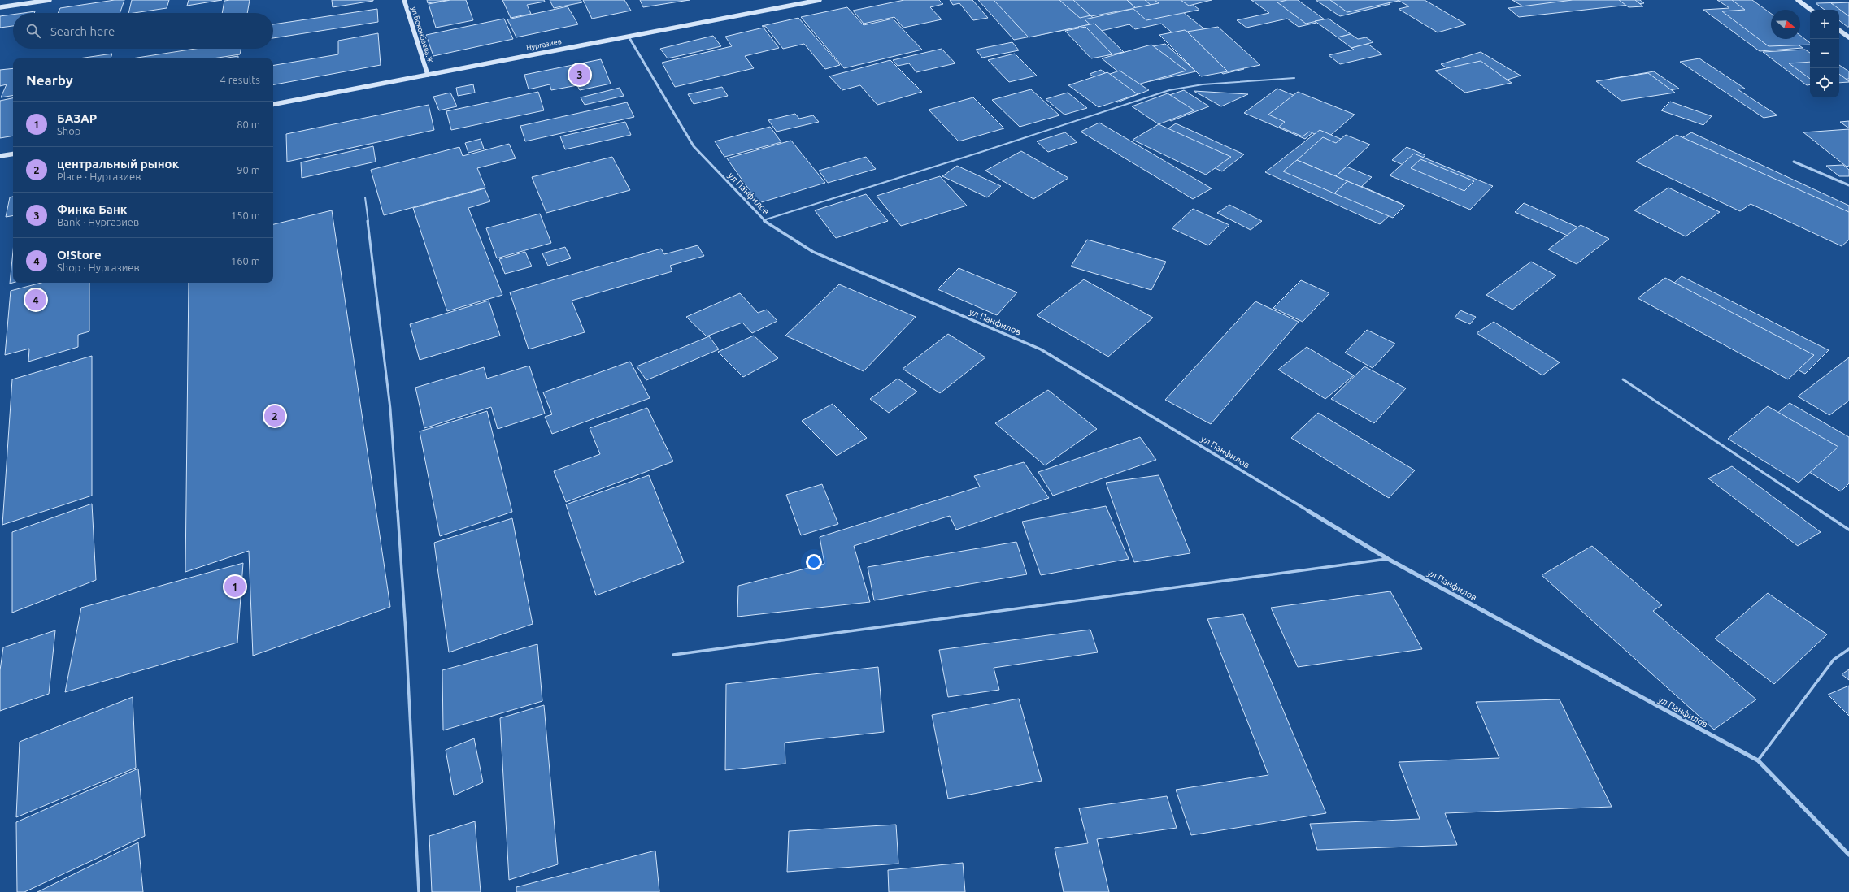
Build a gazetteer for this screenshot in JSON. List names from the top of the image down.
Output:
{
  "streets": {
    "main road": ["ул Боконбаева.Ж", "Нургазиев"],
    "street": ["ул Панфилов"]
  },
  "crossings": [
    ["ул Боконбаева.Ж", "Нургазиев"],
    ["Нургазиев", "ул Панфилов"]
  ],
  "north": "right",
  "page": {
    "map_buttons": ["+", "−"],
    "search": "Search here",
    "heading": ["Nearby", "4 results"],
    "pins": [
      "3",
      "4",
      "2",
      "1"
    ],
    "list": [
      {
        "mark": "1",
        "name": "БАЗАР",
        "note": "Shop",
        "value": "80 m"
      },
      {
        "mark": "2",
        "name": "центральный рынок",
        "note": "Place · Нургазиев",
        "value": "90 m"
      },
      {
        "mark": "3",
        "name": "Финка Банк",
        "note": "Bank · Нургазиев",
        "value": "150 m"
      },
      {
        "mark": "4",
        "name": "O!Store",
        "note": "Shop · Нургазиев",
        "value": "160 m"
      }
    ]
  }
}
